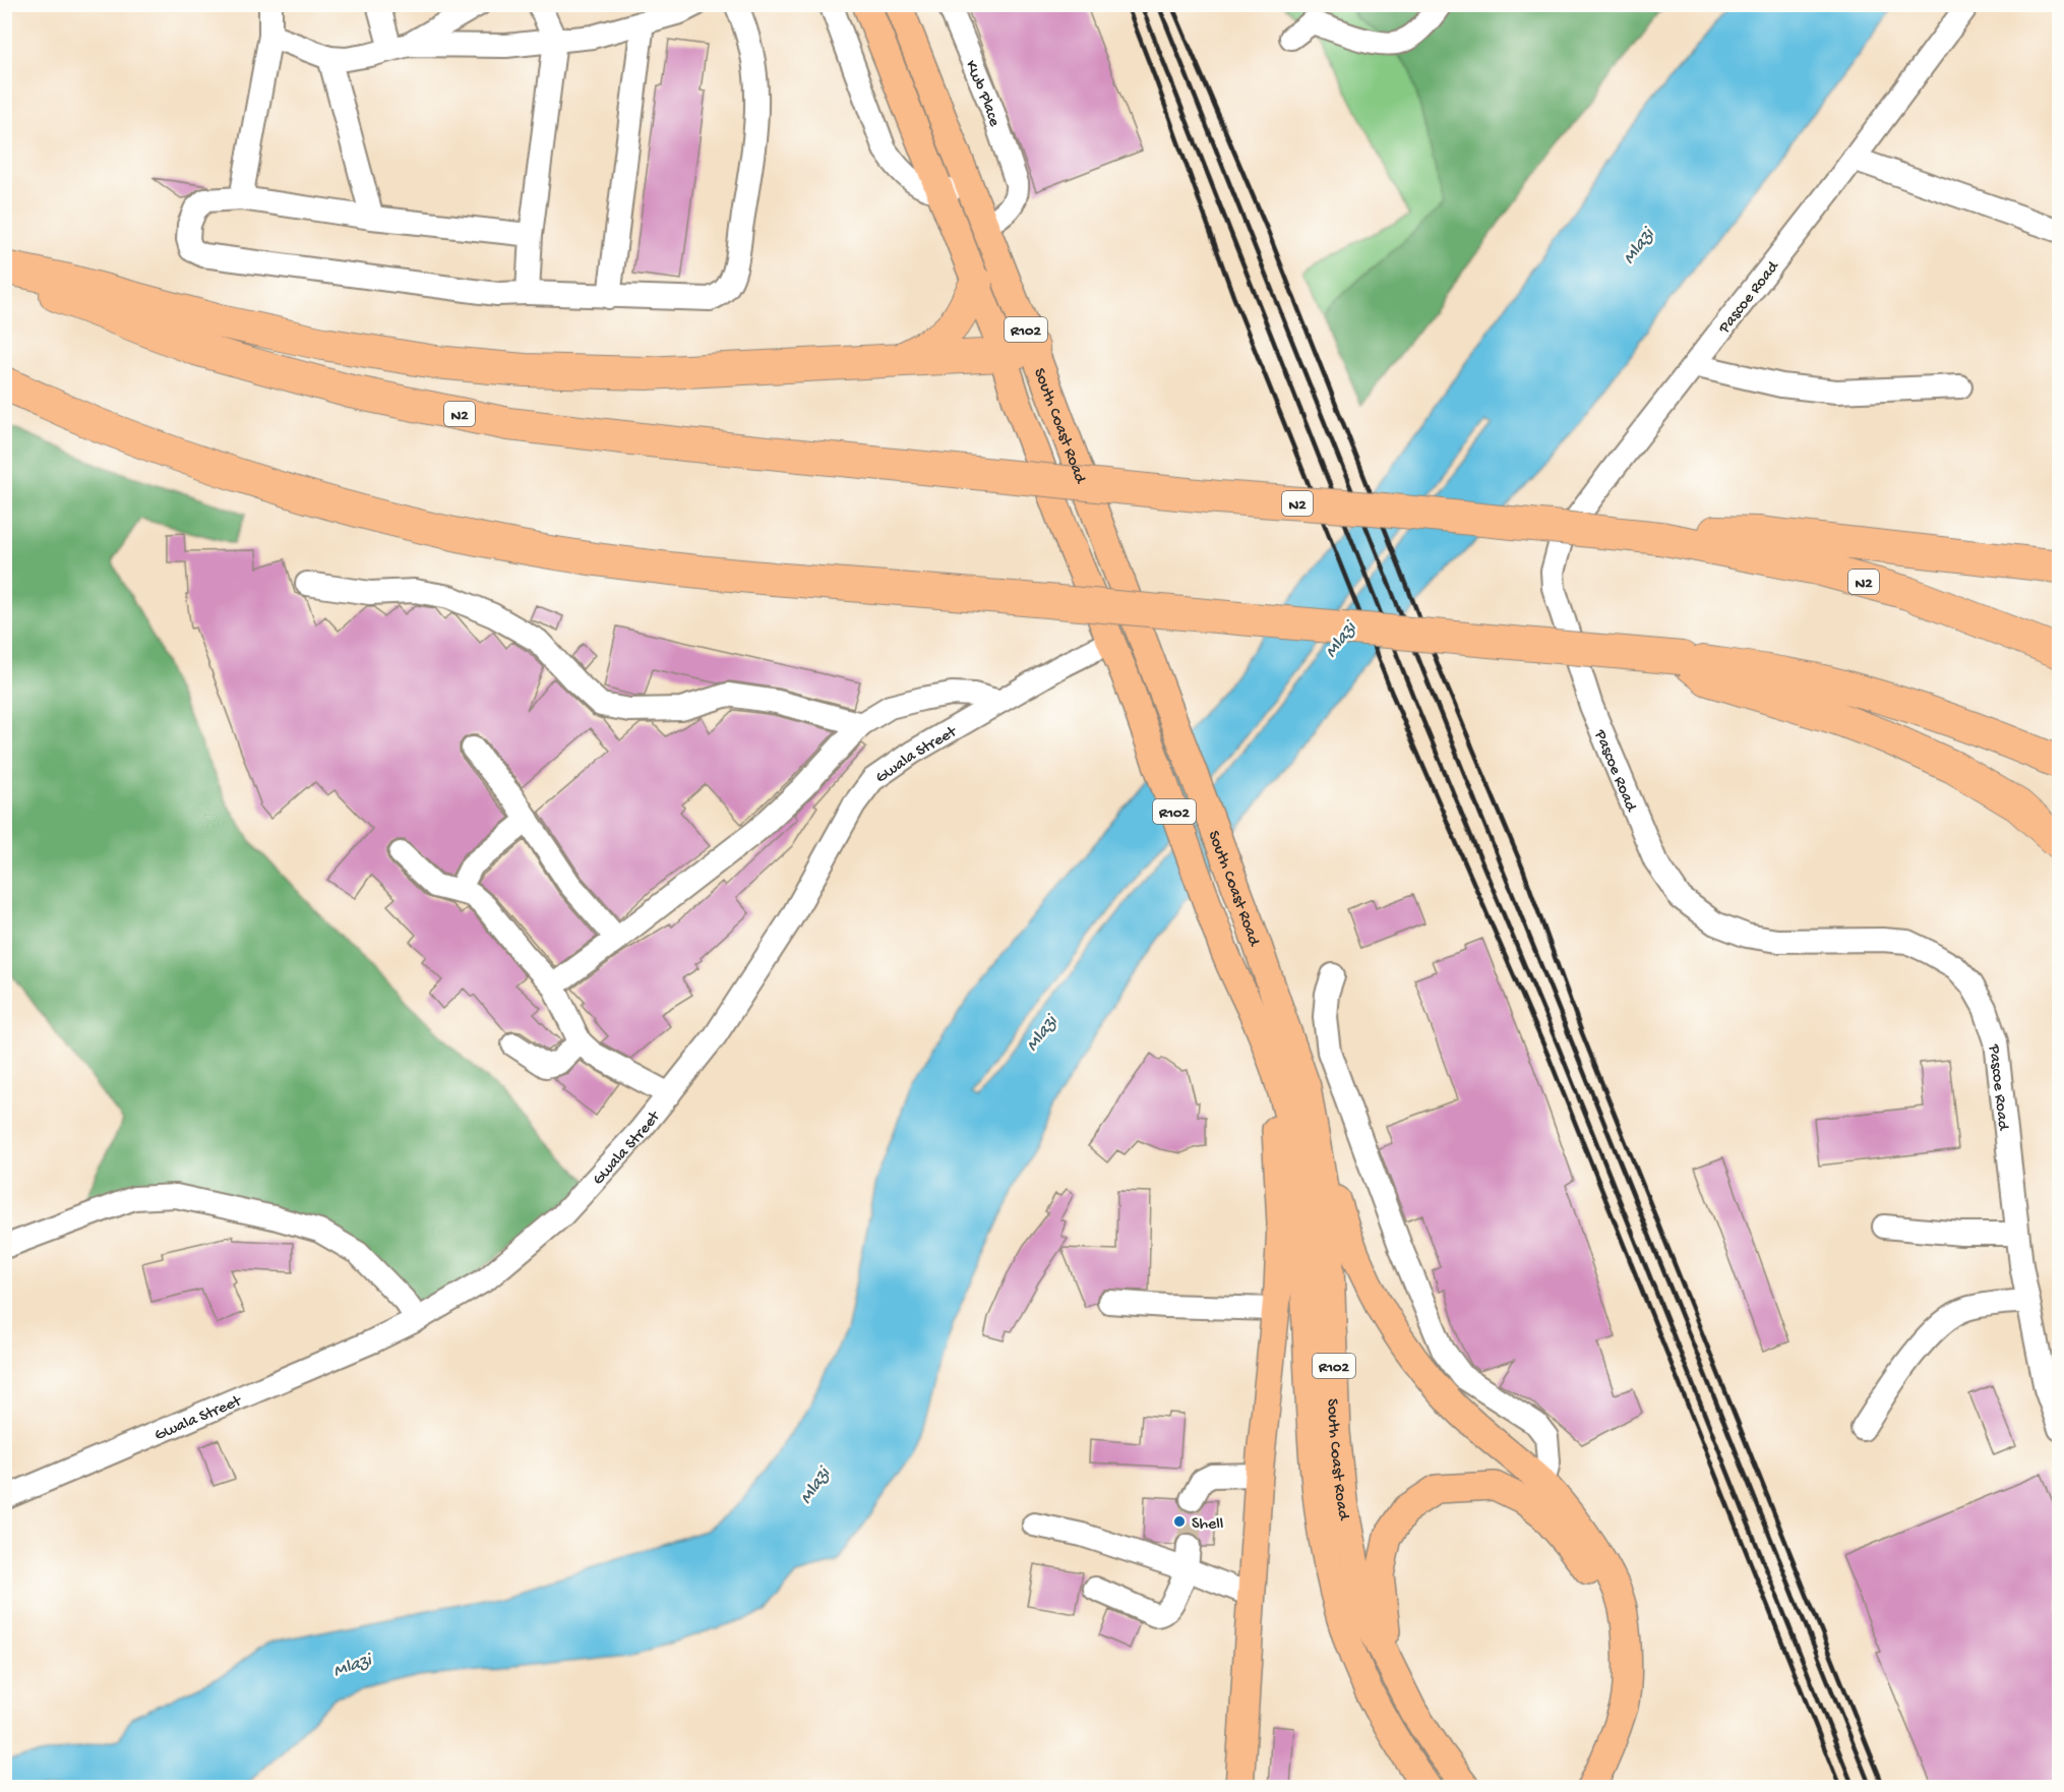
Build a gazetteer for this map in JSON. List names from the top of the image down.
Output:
{
  "streets": {
    "highway": ["N2"],
    "main road": ["R102", "South Coast Road"],
    "street": ["Kwb Place", "Pascoe Road", "Gwala Street"]
  },
  "crossings": [
    ["Kwb Place", "South Coast Road"],
    ["South Coast Road", "Gwala Street"]
  ],
  "water": ["Mlazi"],
  "places": ["Shell"]
}
